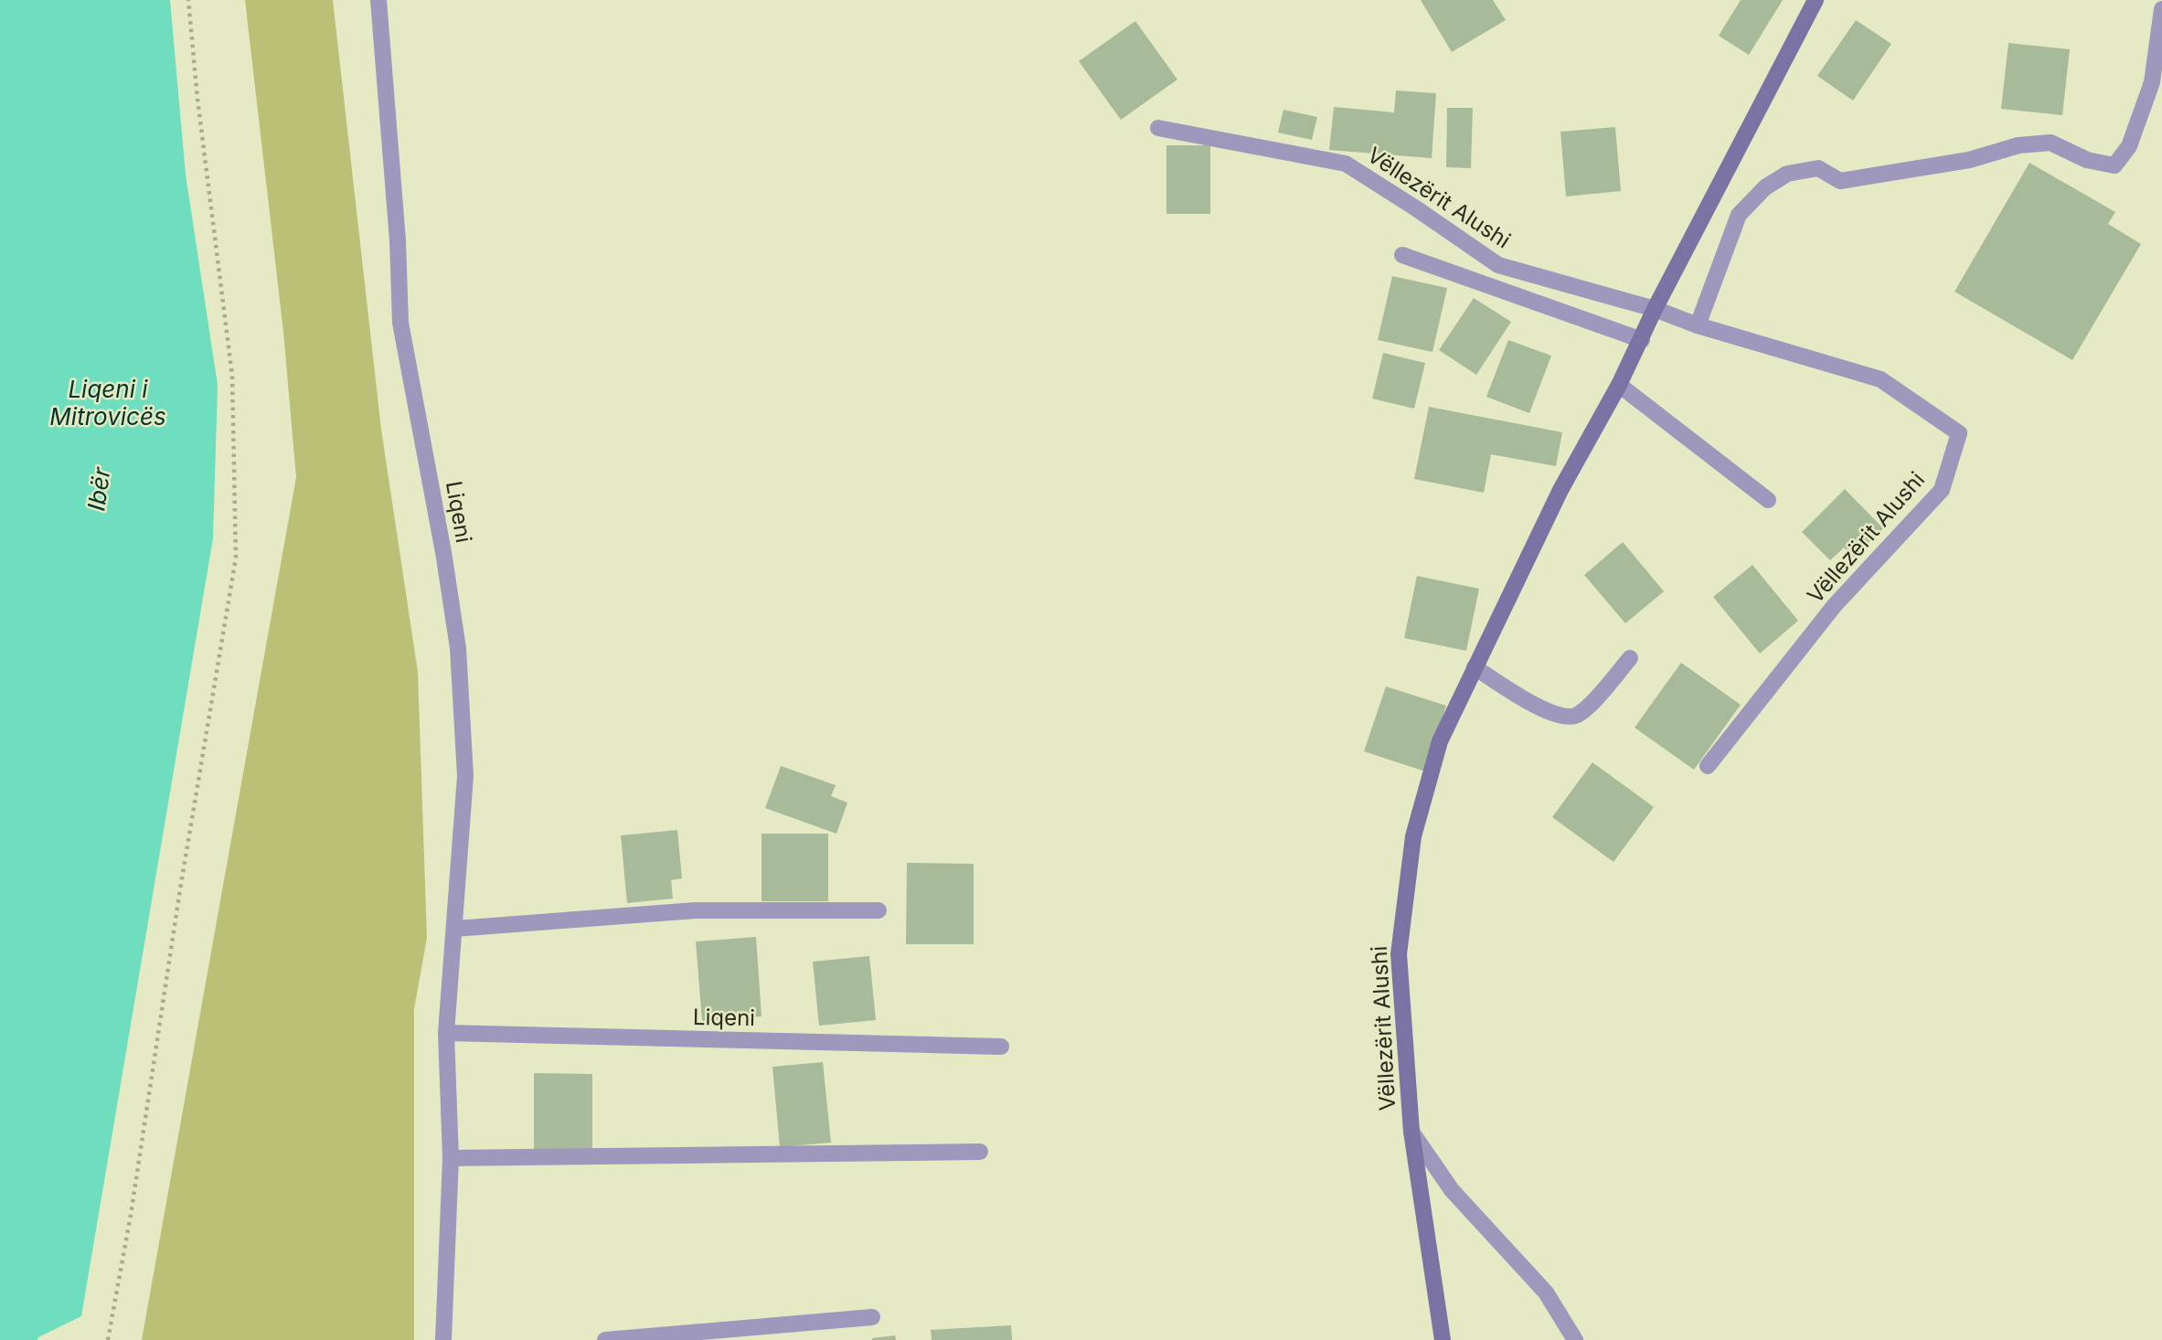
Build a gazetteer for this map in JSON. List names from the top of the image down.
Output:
{
  "streets": {
    "main road": ["Vëllezërit Alushi"],
    "street": ["Liqeni"]
  },
  "water": ["Liqeni i Mitrovicës", "Ibër"]
}
